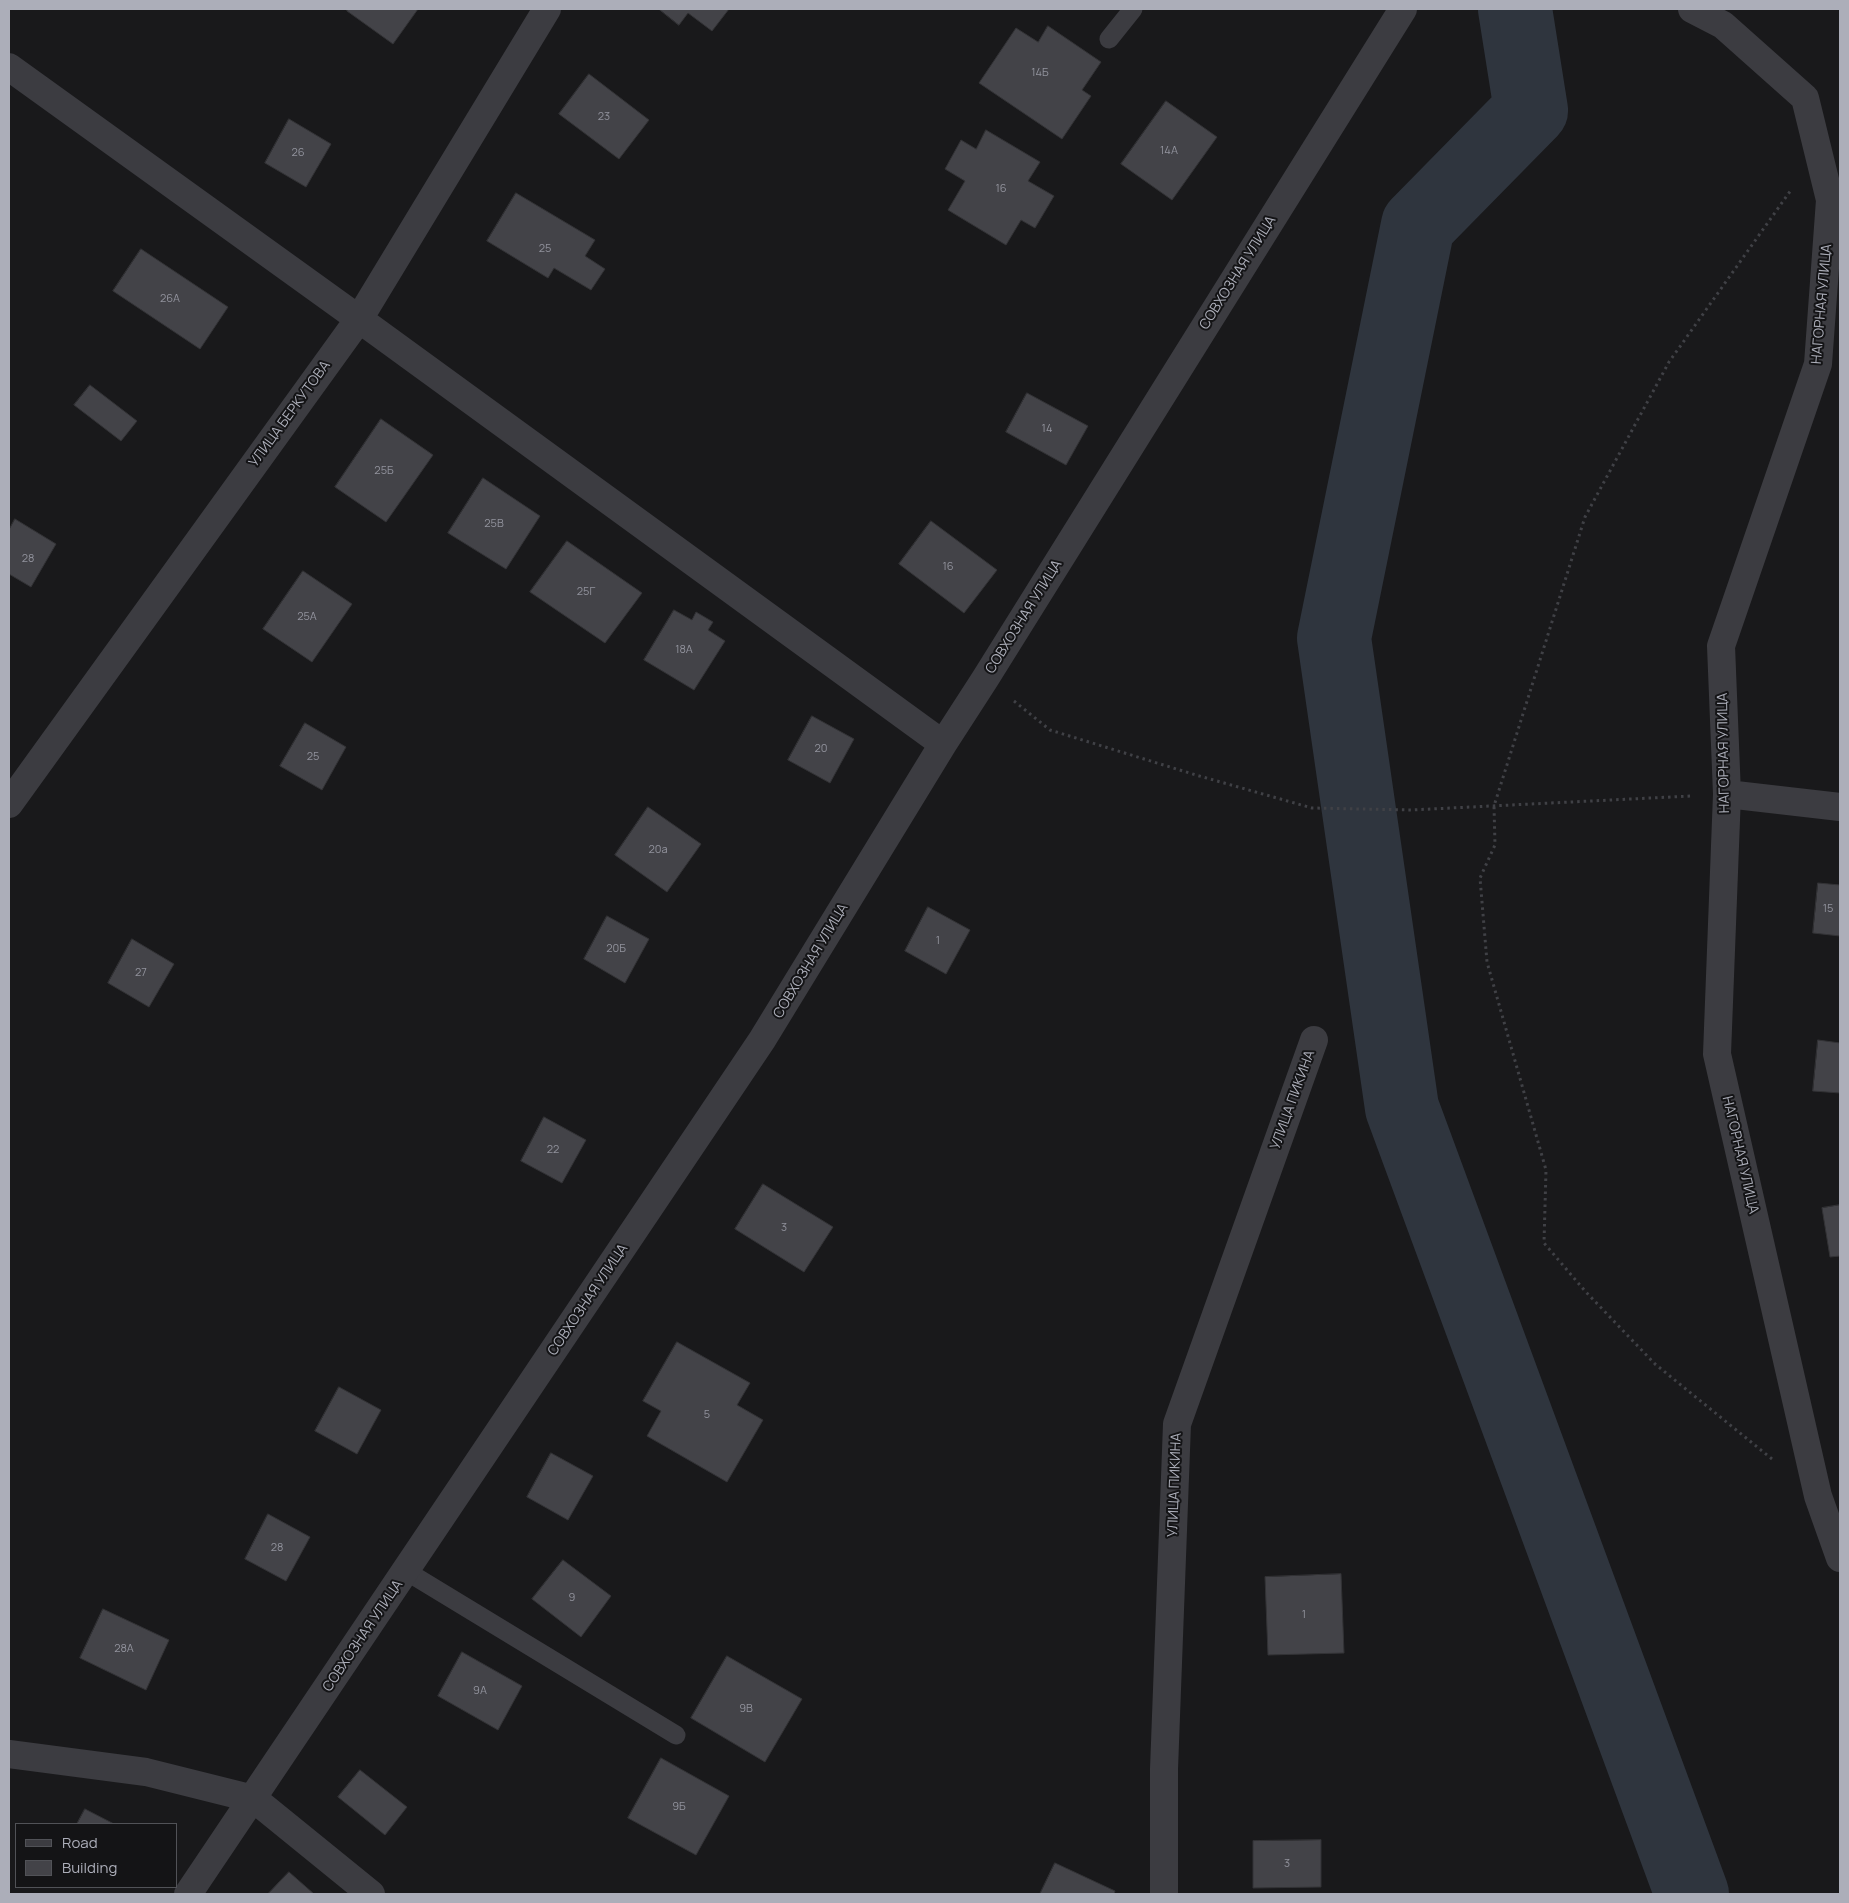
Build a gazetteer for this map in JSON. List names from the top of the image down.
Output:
{
  "streets": {
    "street": [
      "СОВХОЗНАЯ УЛИЦА",
      "НАГОРНАЯ УЛИЦА",
      "УЛИЦА БЕРКУТОВА",
      "УЛИЦА ПИКИНА"
    ]
  },
  "house_numbers": [
    "14Б",
    "23",
    "14А",
    "26",
    "16",
    "25",
    "26А",
    "14",
    "25Б",
    "25В",
    "28",
    "16",
    "25Г",
    "25А",
    "18А",
    "20",
    "25",
    "20а",
    "15",
    "1",
    "20Б",
    "27",
    "22",
    "3",
    "5",
    "28",
    "9",
    "1",
    "28А",
    "9А",
    "9В",
    "9Б",
    "3"
  ],
  "legend": ["Road", "Building"]
}
